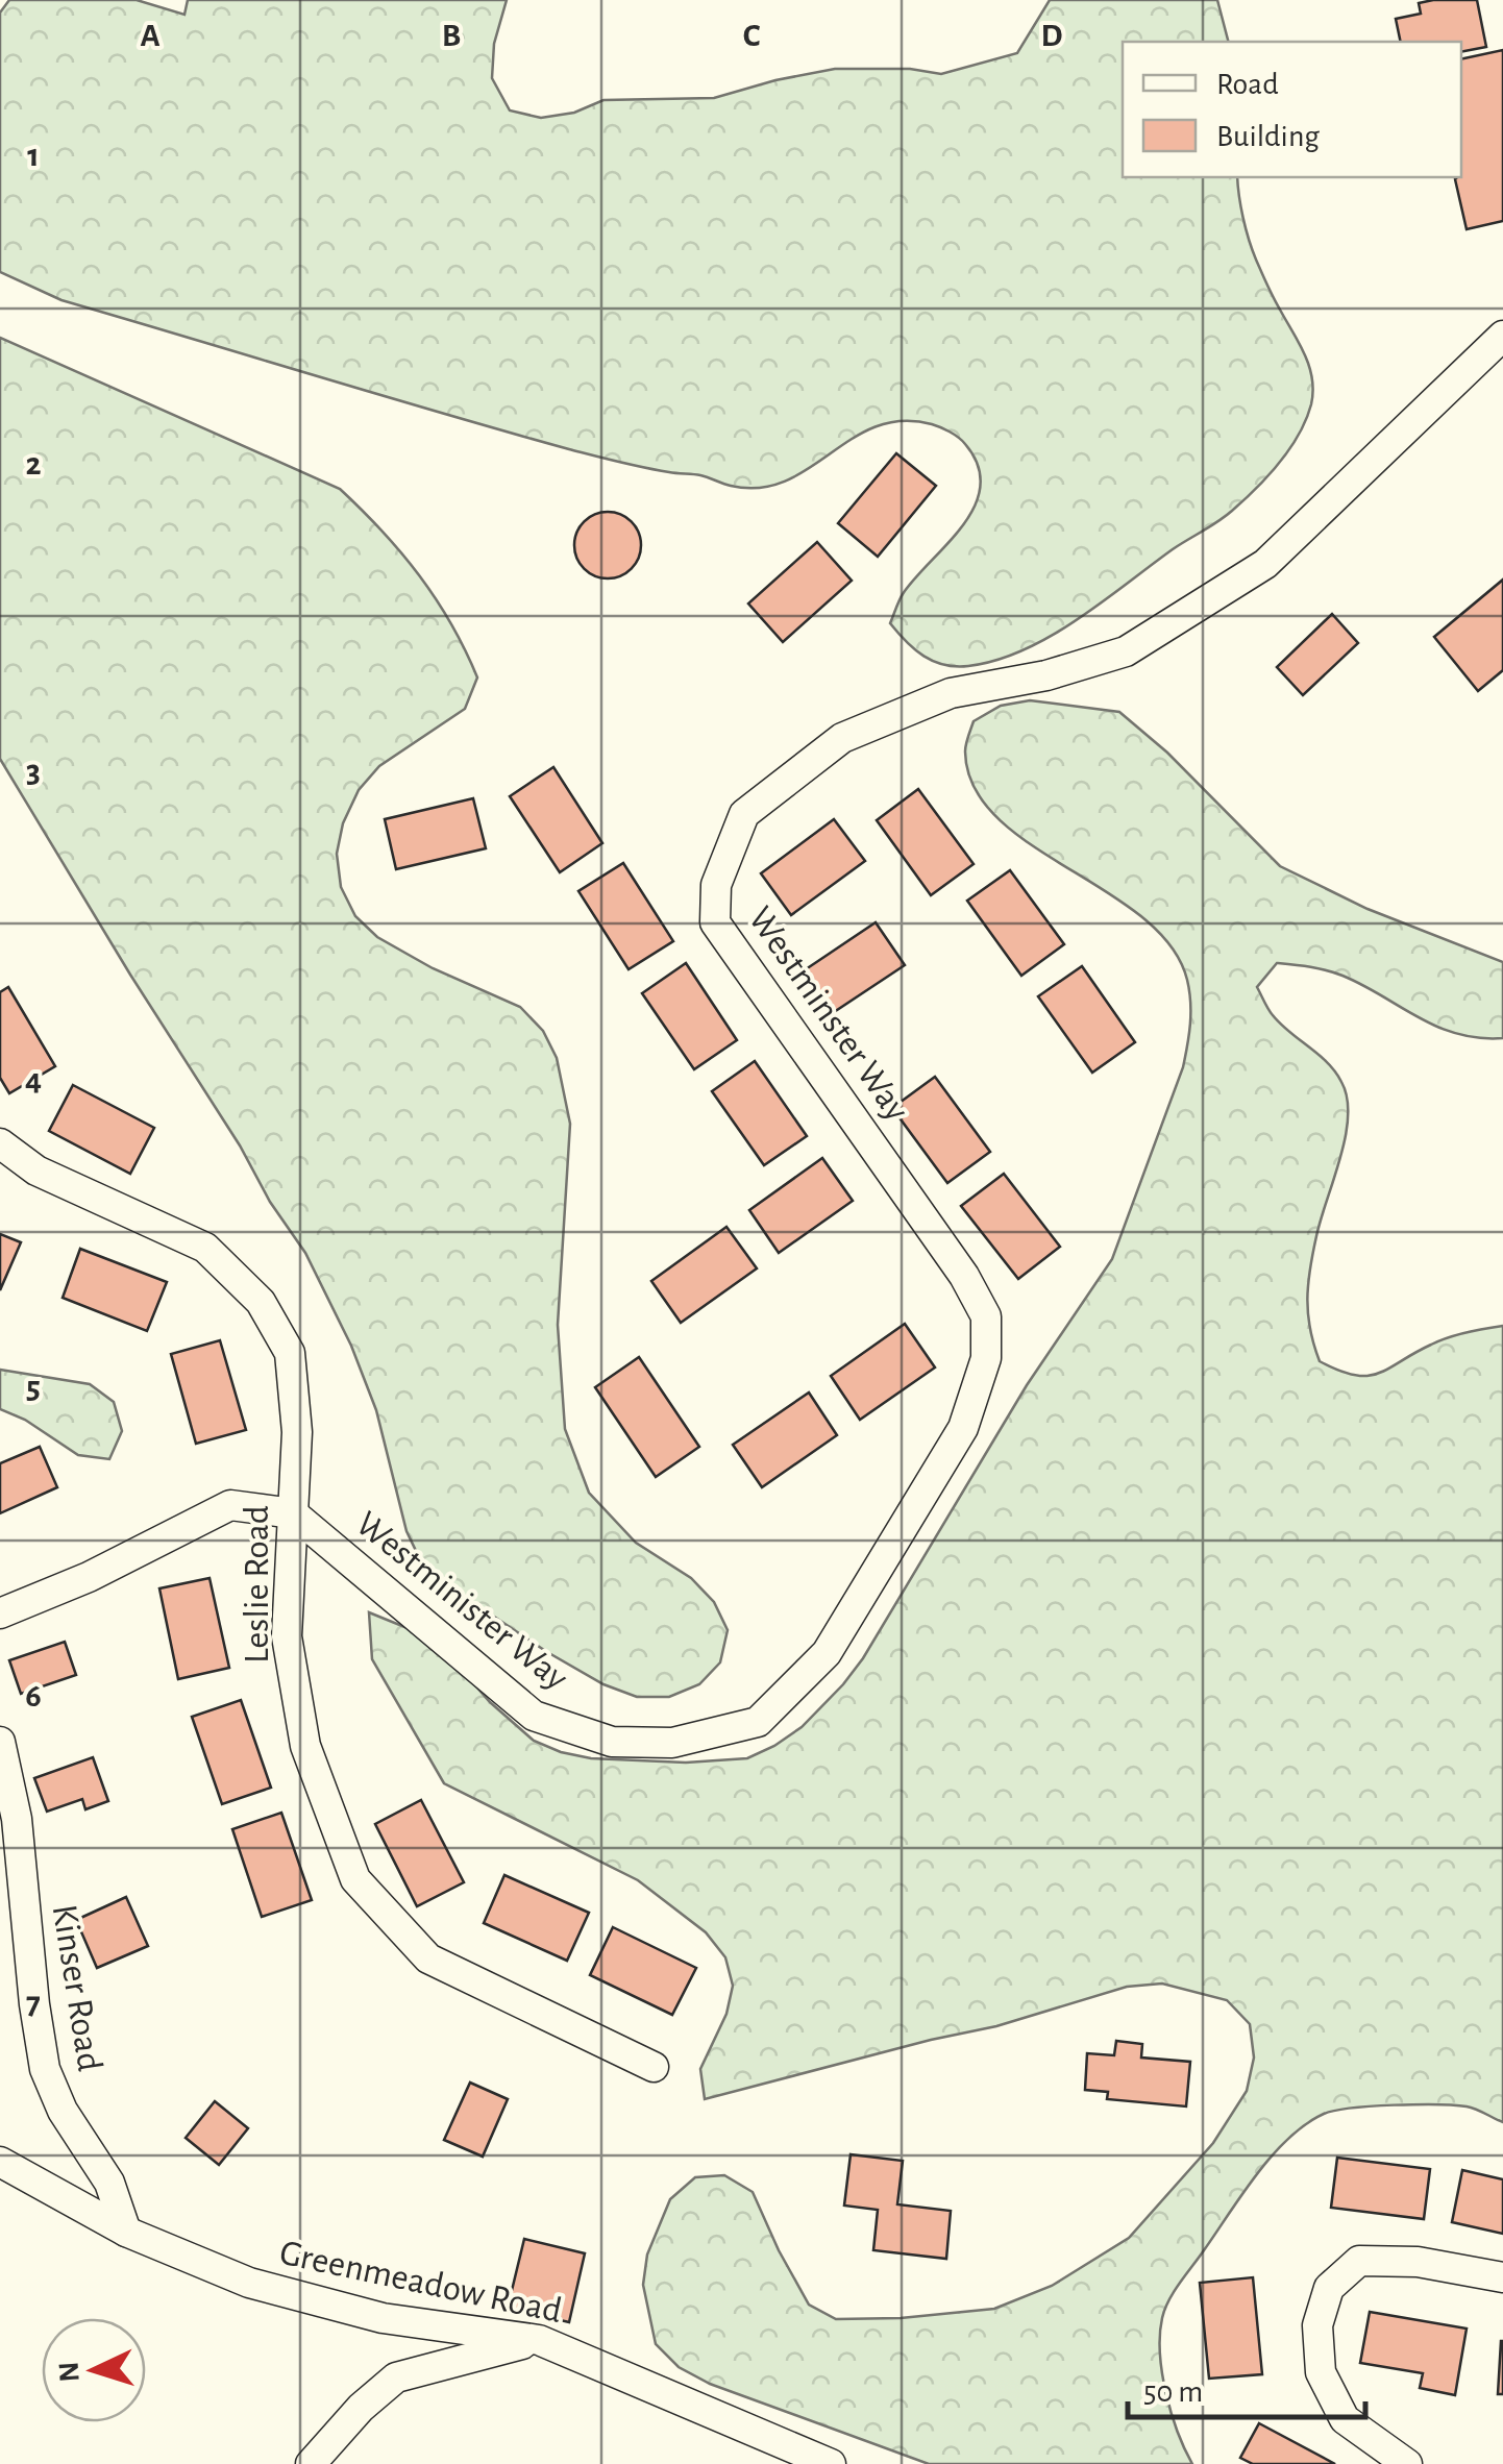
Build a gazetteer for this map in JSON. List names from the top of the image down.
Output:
{
  "streets": {
    "street": [
      "Westminster Way",
      "Leslie Road",
      "Westminister Way",
      "Kinser Road",
      "Greenmeadow Road"
    ]
  },
  "crossings": [
    ["Westminster Way", "Westminister Way"],
    ["Leslie Road", "Westminister Way"],
    ["Kinser Road", "Greenmeadow Road"]
  ],
  "legend": ["Road", "Building"],
  "scale_bar": "50 m",
  "north": "left",
  "grid": {
    "columns": [
      "A",
      "B",
      "C",
      "D"
    ],
    "rows": [
      "1",
      "2",
      "3",
      "4",
      "5",
      "6",
      "7"
    ]
  }
}
